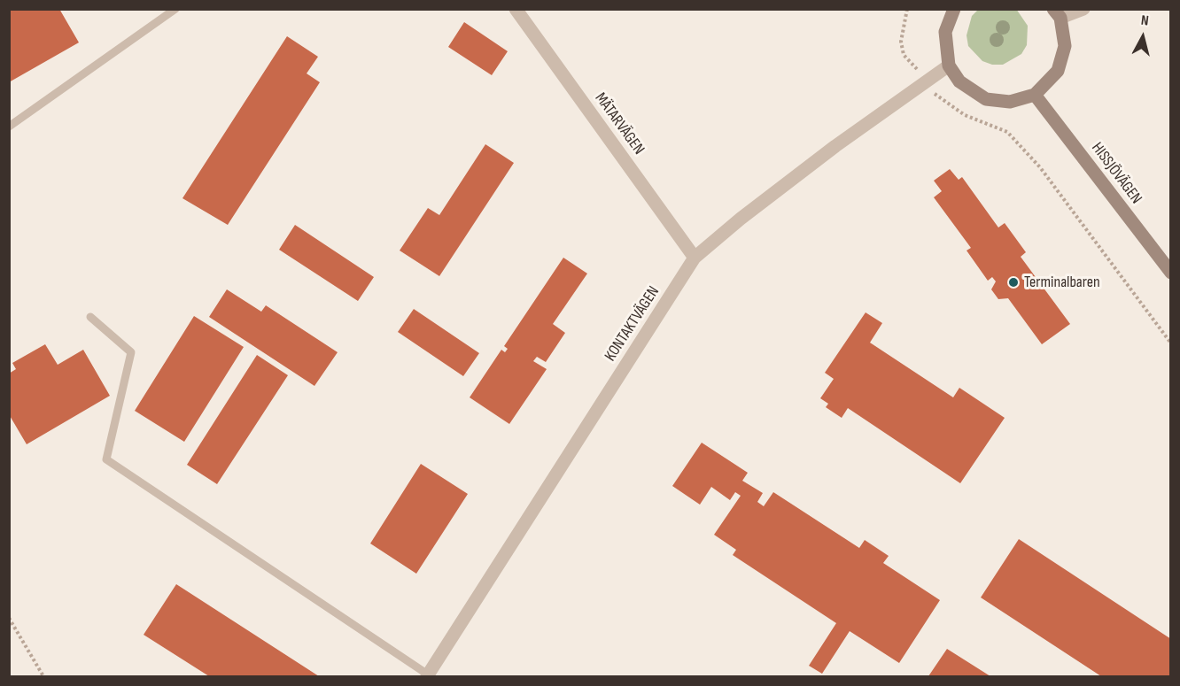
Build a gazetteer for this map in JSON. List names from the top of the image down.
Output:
{
  "streets": {
    "main road": ["HISSJÖVÄGEN"],
    "street": ["MÄTARVÄGEN", "KONTAKTVÄGEN"]
  },
  "crossings": [
    ["MÄTARVÄGEN", "KONTAKTVÄGEN"]
  ],
  "places": ["Terminalbaren"],
  "north": "top"
}
